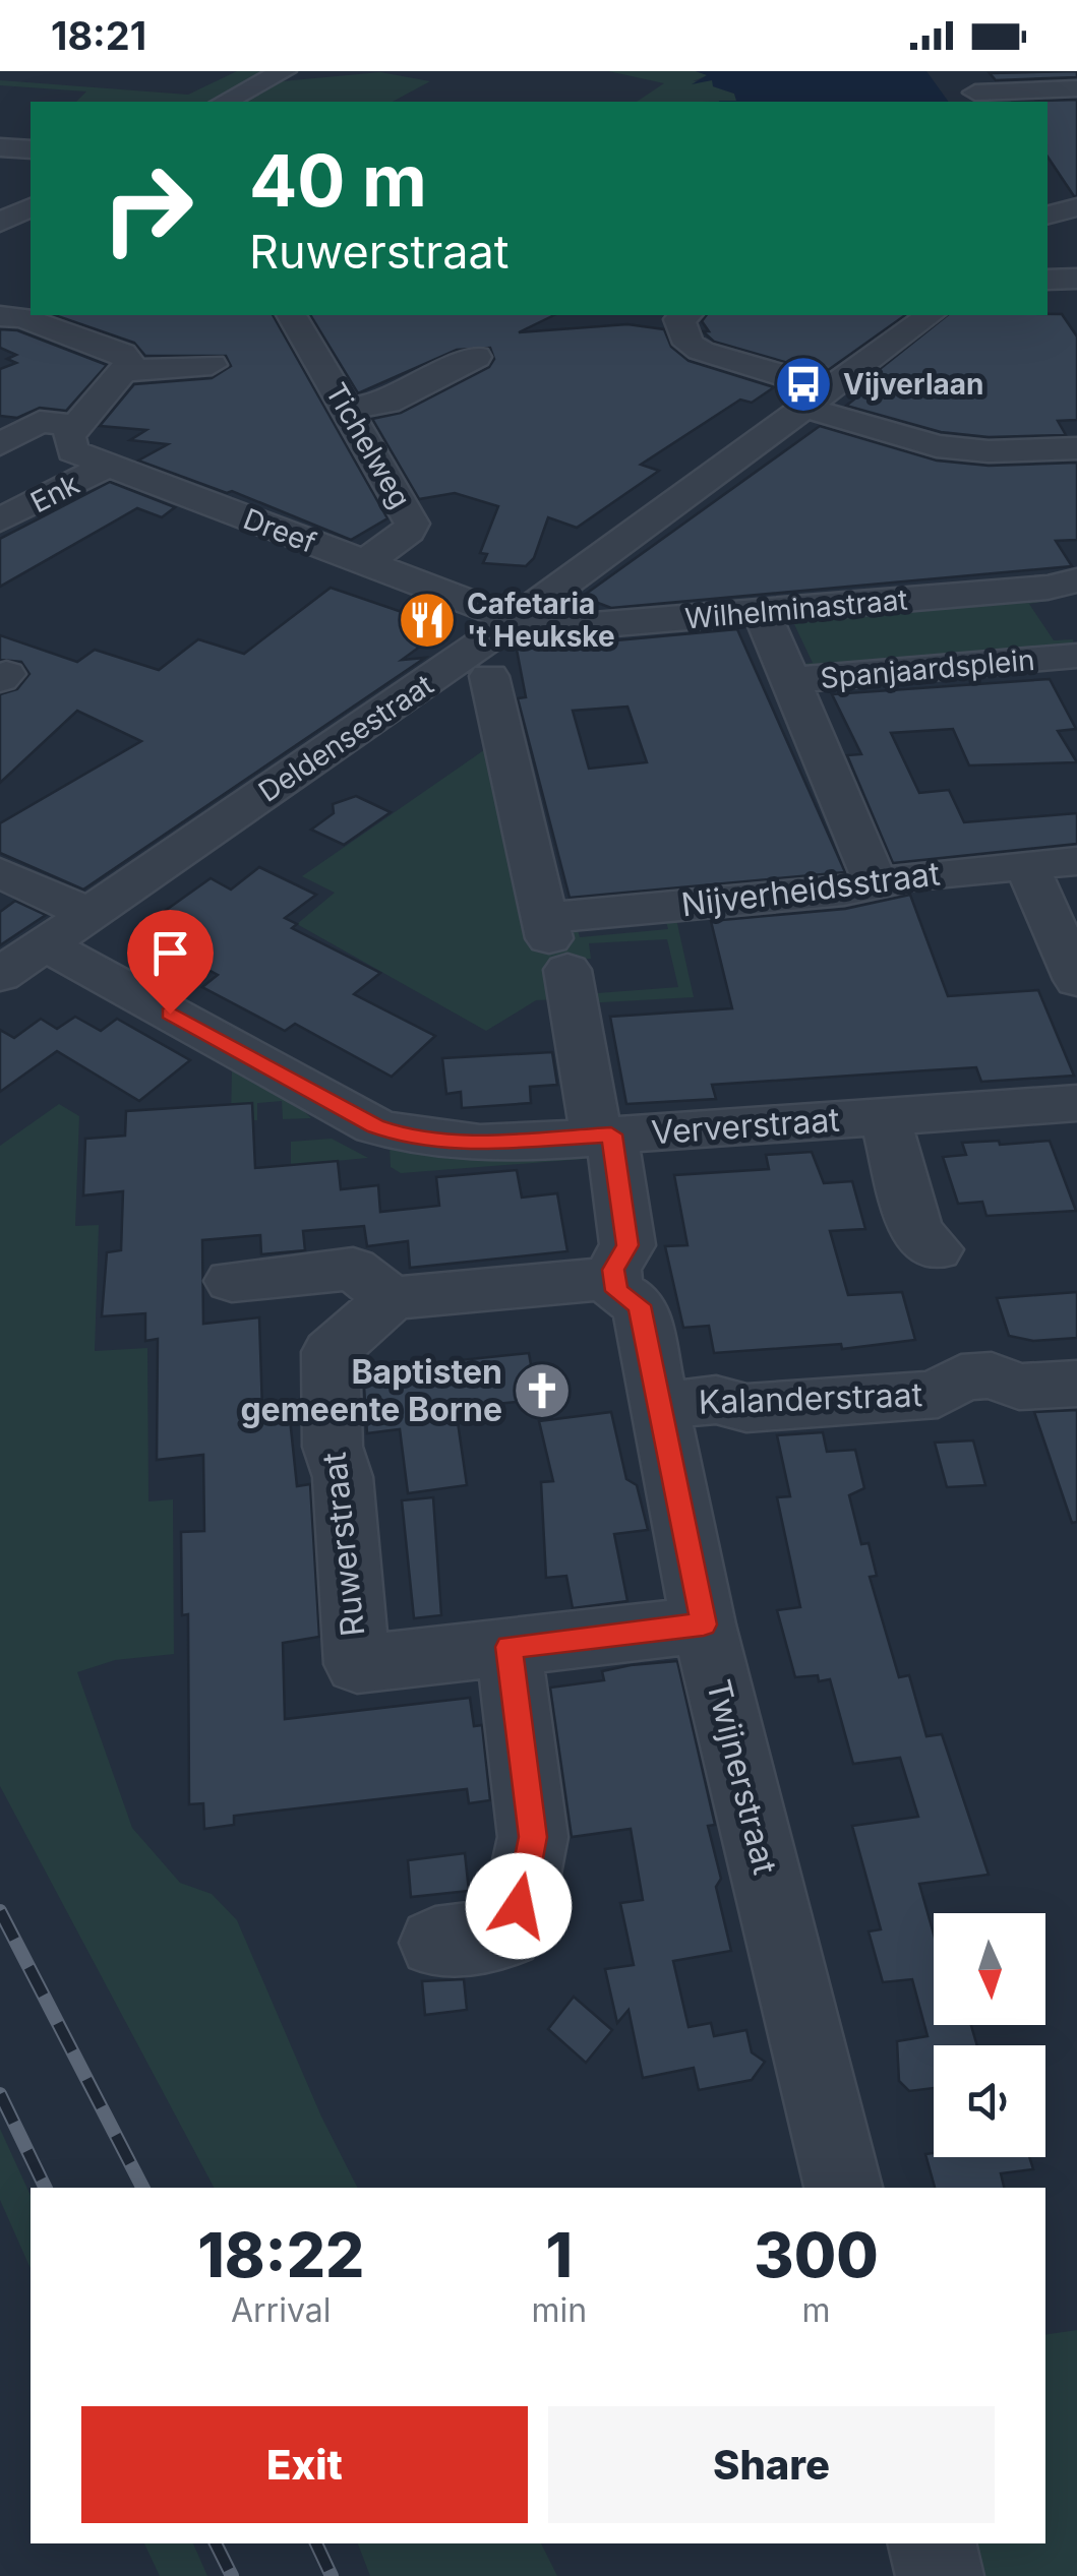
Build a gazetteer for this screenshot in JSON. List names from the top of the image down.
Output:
{
  "streets": {
    "street": [
      "Tichelweg",
      "Enk",
      "Dreef",
      "Wilhelminastraat",
      "Spanjaardsplein",
      "Deldensestraat",
      "Nijverheidsstraat",
      "Ververstraat",
      "Kalanderstraat",
      "Ruwerstraat",
      "Twijnerstraat"
    ]
  },
  "crossings": [
    ["Tichelweg", "Dreef"],
    ["Enk", "Dreef"],
    ["Dreef", "Wilhelminastraat"],
    ["Dreef", "Deldensestraat"],
    ["Wilhelminastraat", "Spanjaardsplein"],
    ["Wilhelminastraat", "Deldensestraat"],
    ["Deldensestraat", "Ververstraat"],
    ["Kalanderstraat", "Twijnerstraat"],
    ["Ruwerstraat", "Twijnerstraat"]
  ],
  "places": {
    "bus stop": ["Vijverlaan"],
    "restaurant": ["Cafetaria 't Heukske"],
    "church": ["Baptisten gemeente Borne"]
  },
  "north": "bottom",
  "page": {
    "status": "18:21",
    "turn": ["40 m", "Ruwerstraat"],
    "eta": [
      "18:22",
      "Arrival",
      "1",
      "min",
      "300",
      "m"
    ],
    "buttons": ["Exit", "Share"]
  }
}
